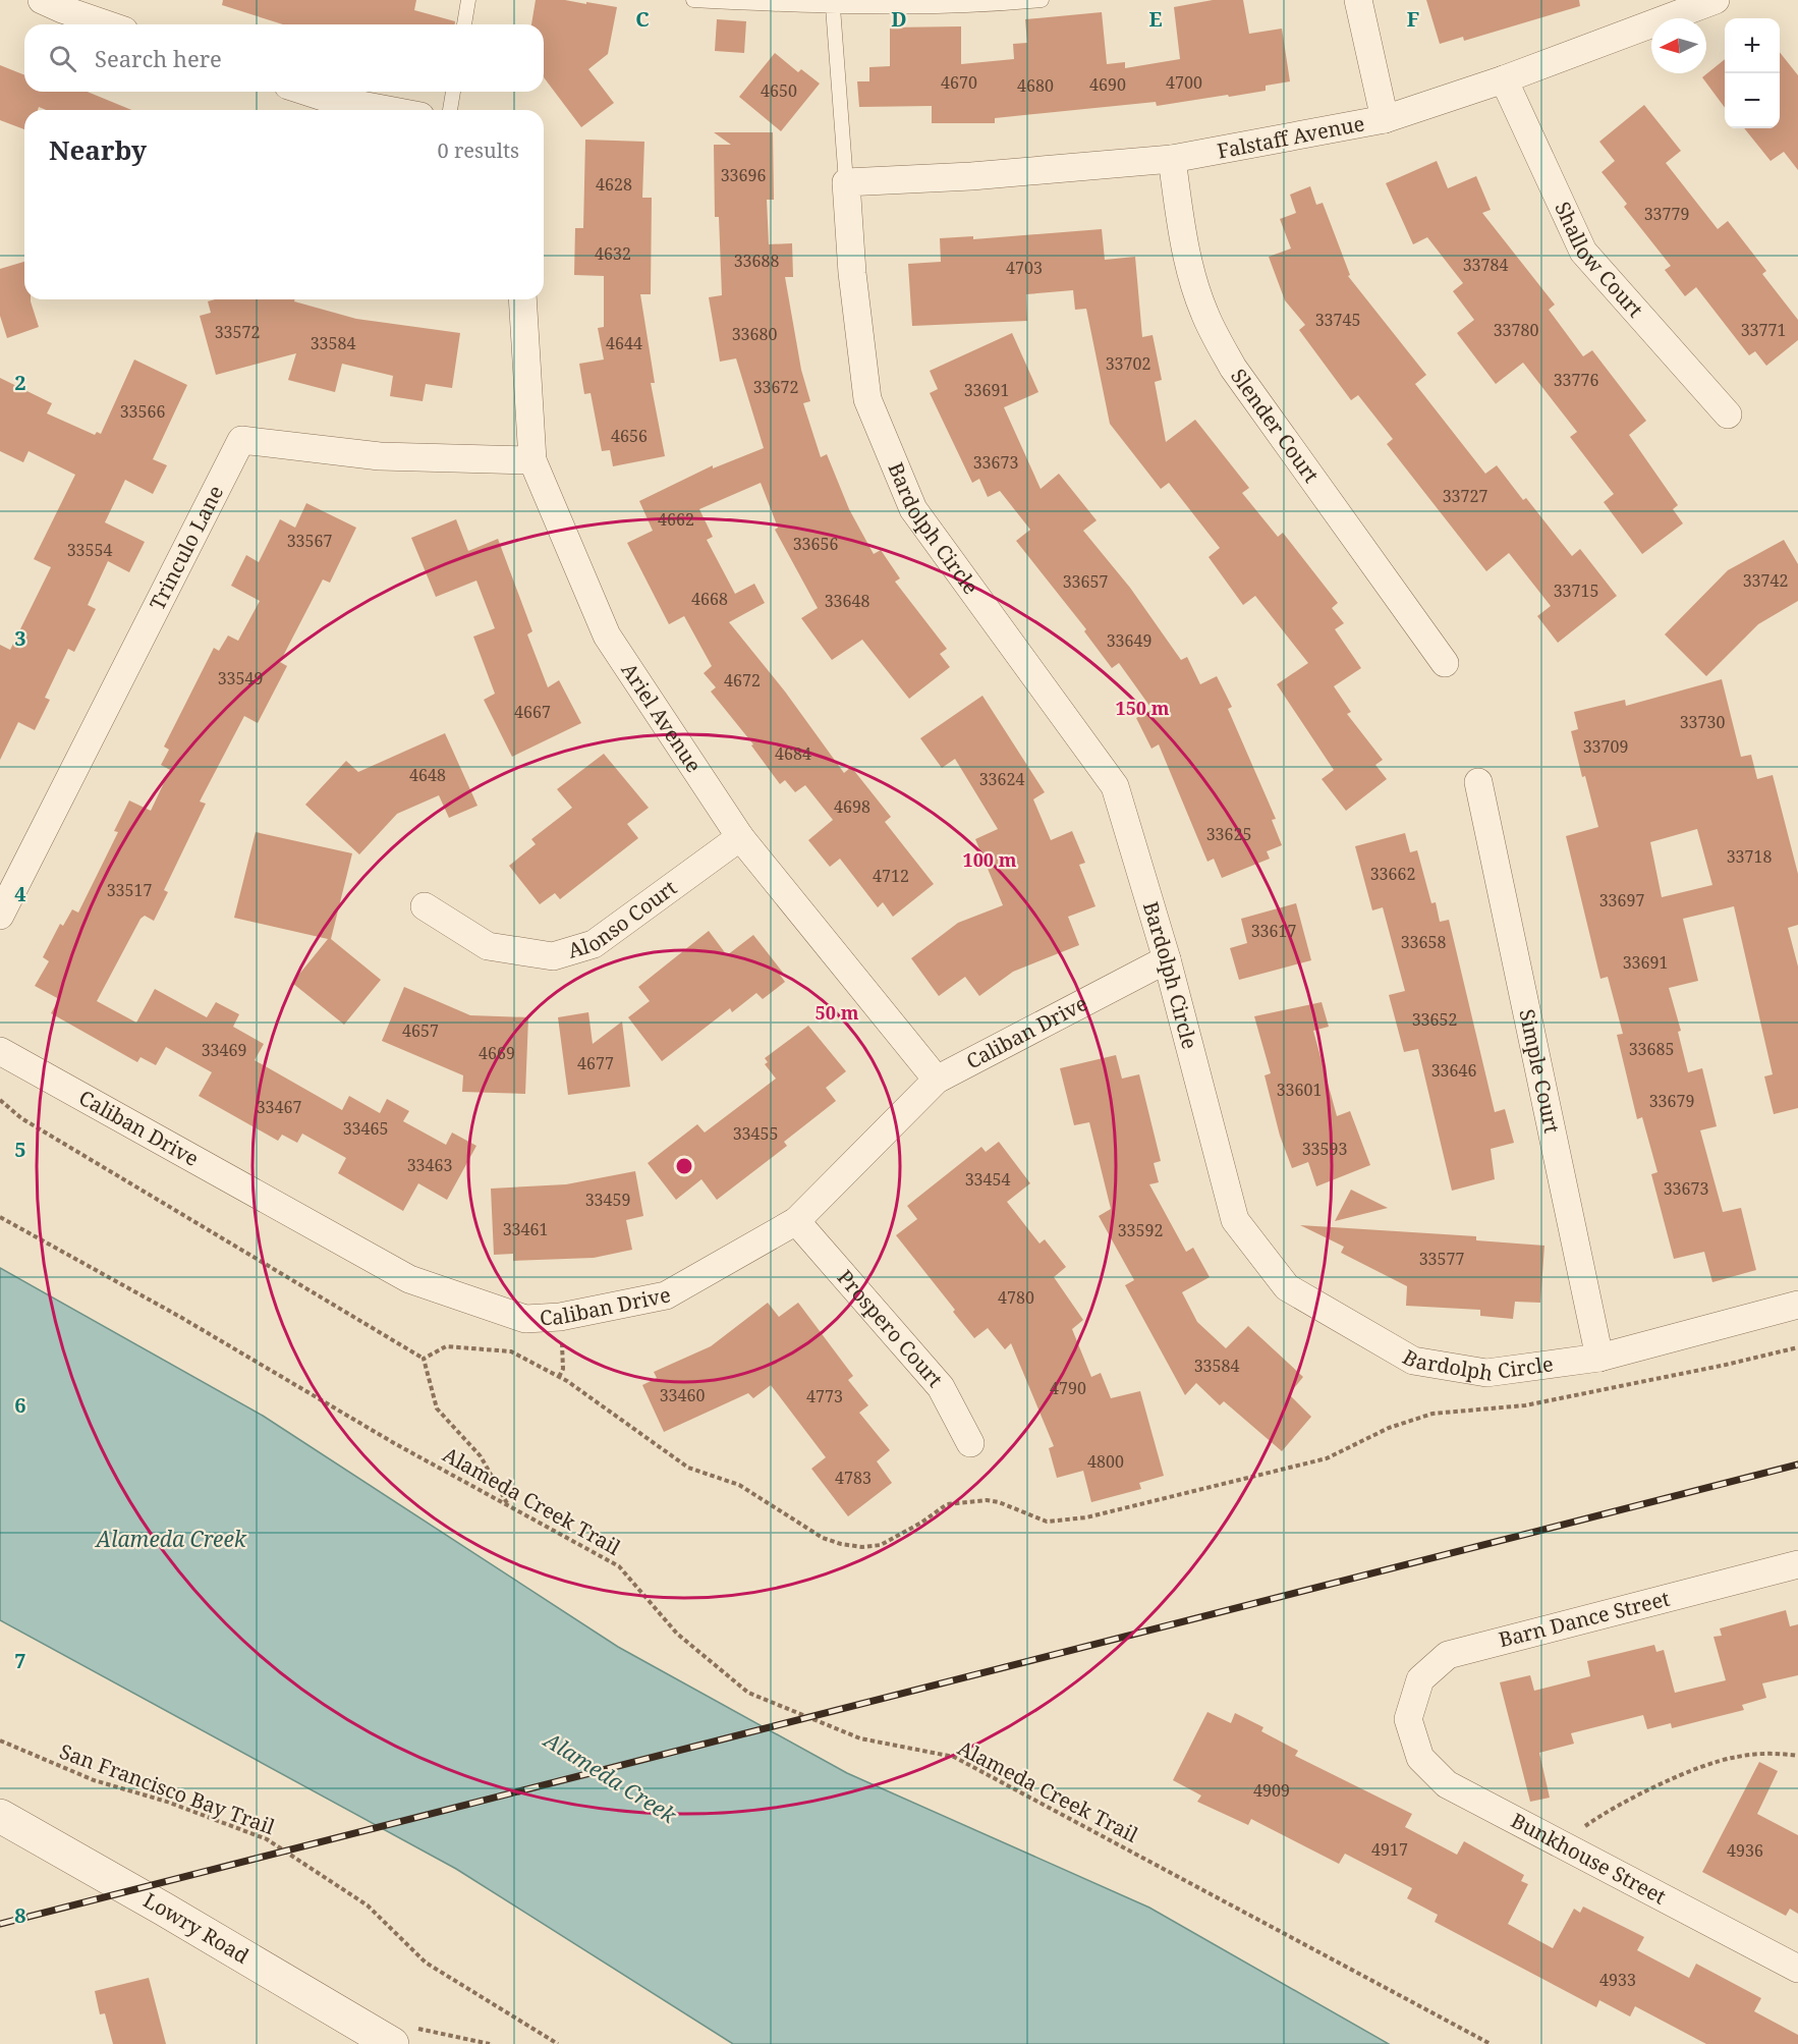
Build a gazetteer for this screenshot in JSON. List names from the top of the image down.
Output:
{
  "streets": {
    "street": [
      "Falstaff Avenue",
      "Shallow Court",
      "Slender Court",
      "Bardolph Circle",
      "Trinculo Lane",
      "Ariel Avenue",
      "Alonso Court",
      "Caliban Drive",
      "Simple Court",
      "Prospero Court",
      "Barn Dance Street",
      "Bunkhouse Street",
      "Lowry Road"
    ],
    "path": ["Alameda Creek Trail", "San Francisco Bay Trail"]
  },
  "crossings": [
    ["Falstaff Avenue", "Shallow Court"],
    ["Falstaff Avenue", "Slender Court"],
    ["Falstaff Avenue", "Bardolph Circle"],
    ["Bardolph Circle", "Caliban Drive"],
    ["Bardolph Circle", "Simple Court"],
    ["Trinculo Lane", "Ariel Avenue"],
    ["Ariel Avenue", "Alonso Court"],
    ["Ariel Avenue", "Caliban Drive"],
    ["Caliban Drive", "Prospero Court"],
    ["Barn Dance Street", "Bunkhouse Street"]
  ],
  "water": ["Alameda Creek"],
  "house_numbers": [
    "4670",
    "4700",
    "4690",
    "4680",
    "4650",
    "33696",
    "4628",
    "33779",
    "4632",
    "33688",
    "33784",
    "4703",
    "33745",
    "33780",
    "33771",
    "33572",
    "33680",
    "33584",
    "4644",
    "33702",
    "33776",
    "33672",
    "33691",
    "33566",
    "4656",
    "33673",
    "33727",
    "4662",
    "33567",
    "33656",
    "33554",
    "33742",
    "33657",
    "33715",
    "4668",
    "33648",
    "33649",
    "33549",
    "4672",
    "4667",
    "33730",
    "33709",
    "4684",
    "4648",
    "33624",
    "4698",
    "33625",
    "33718",
    "33662",
    "4712",
    "33517",
    "33697",
    "33617",
    "33658",
    "33691",
    "33652",
    "4657",
    "33685",
    "33469",
    "4669",
    "4677",
    "33646",
    "33601",
    "33679",
    "33467",
    "33465",
    "33455",
    "33593",
    "33463",
    "33454",
    "33673",
    "33459",
    "33461",
    "33592",
    "33577",
    "4780",
    "33584",
    "4790",
    "33460",
    "4773",
    "4800",
    "4783",
    "4909",
    "4917",
    "4936",
    "4933"
  ],
  "north": "left",
  "page": {
    "map_buttons": ["+", "−"],
    "search": "Search here",
    "heading": ["Nearby", "0 results"]
  },
  "grid": {
    "columns": [
      "C",
      "D",
      "E",
      "F"
    ],
    "rows": [
      "2",
      "3",
      "4",
      "5",
      "6",
      "7",
      "8"
    ]
  },
  "rings": ["150 m", "100 m", "50 m"]
}
